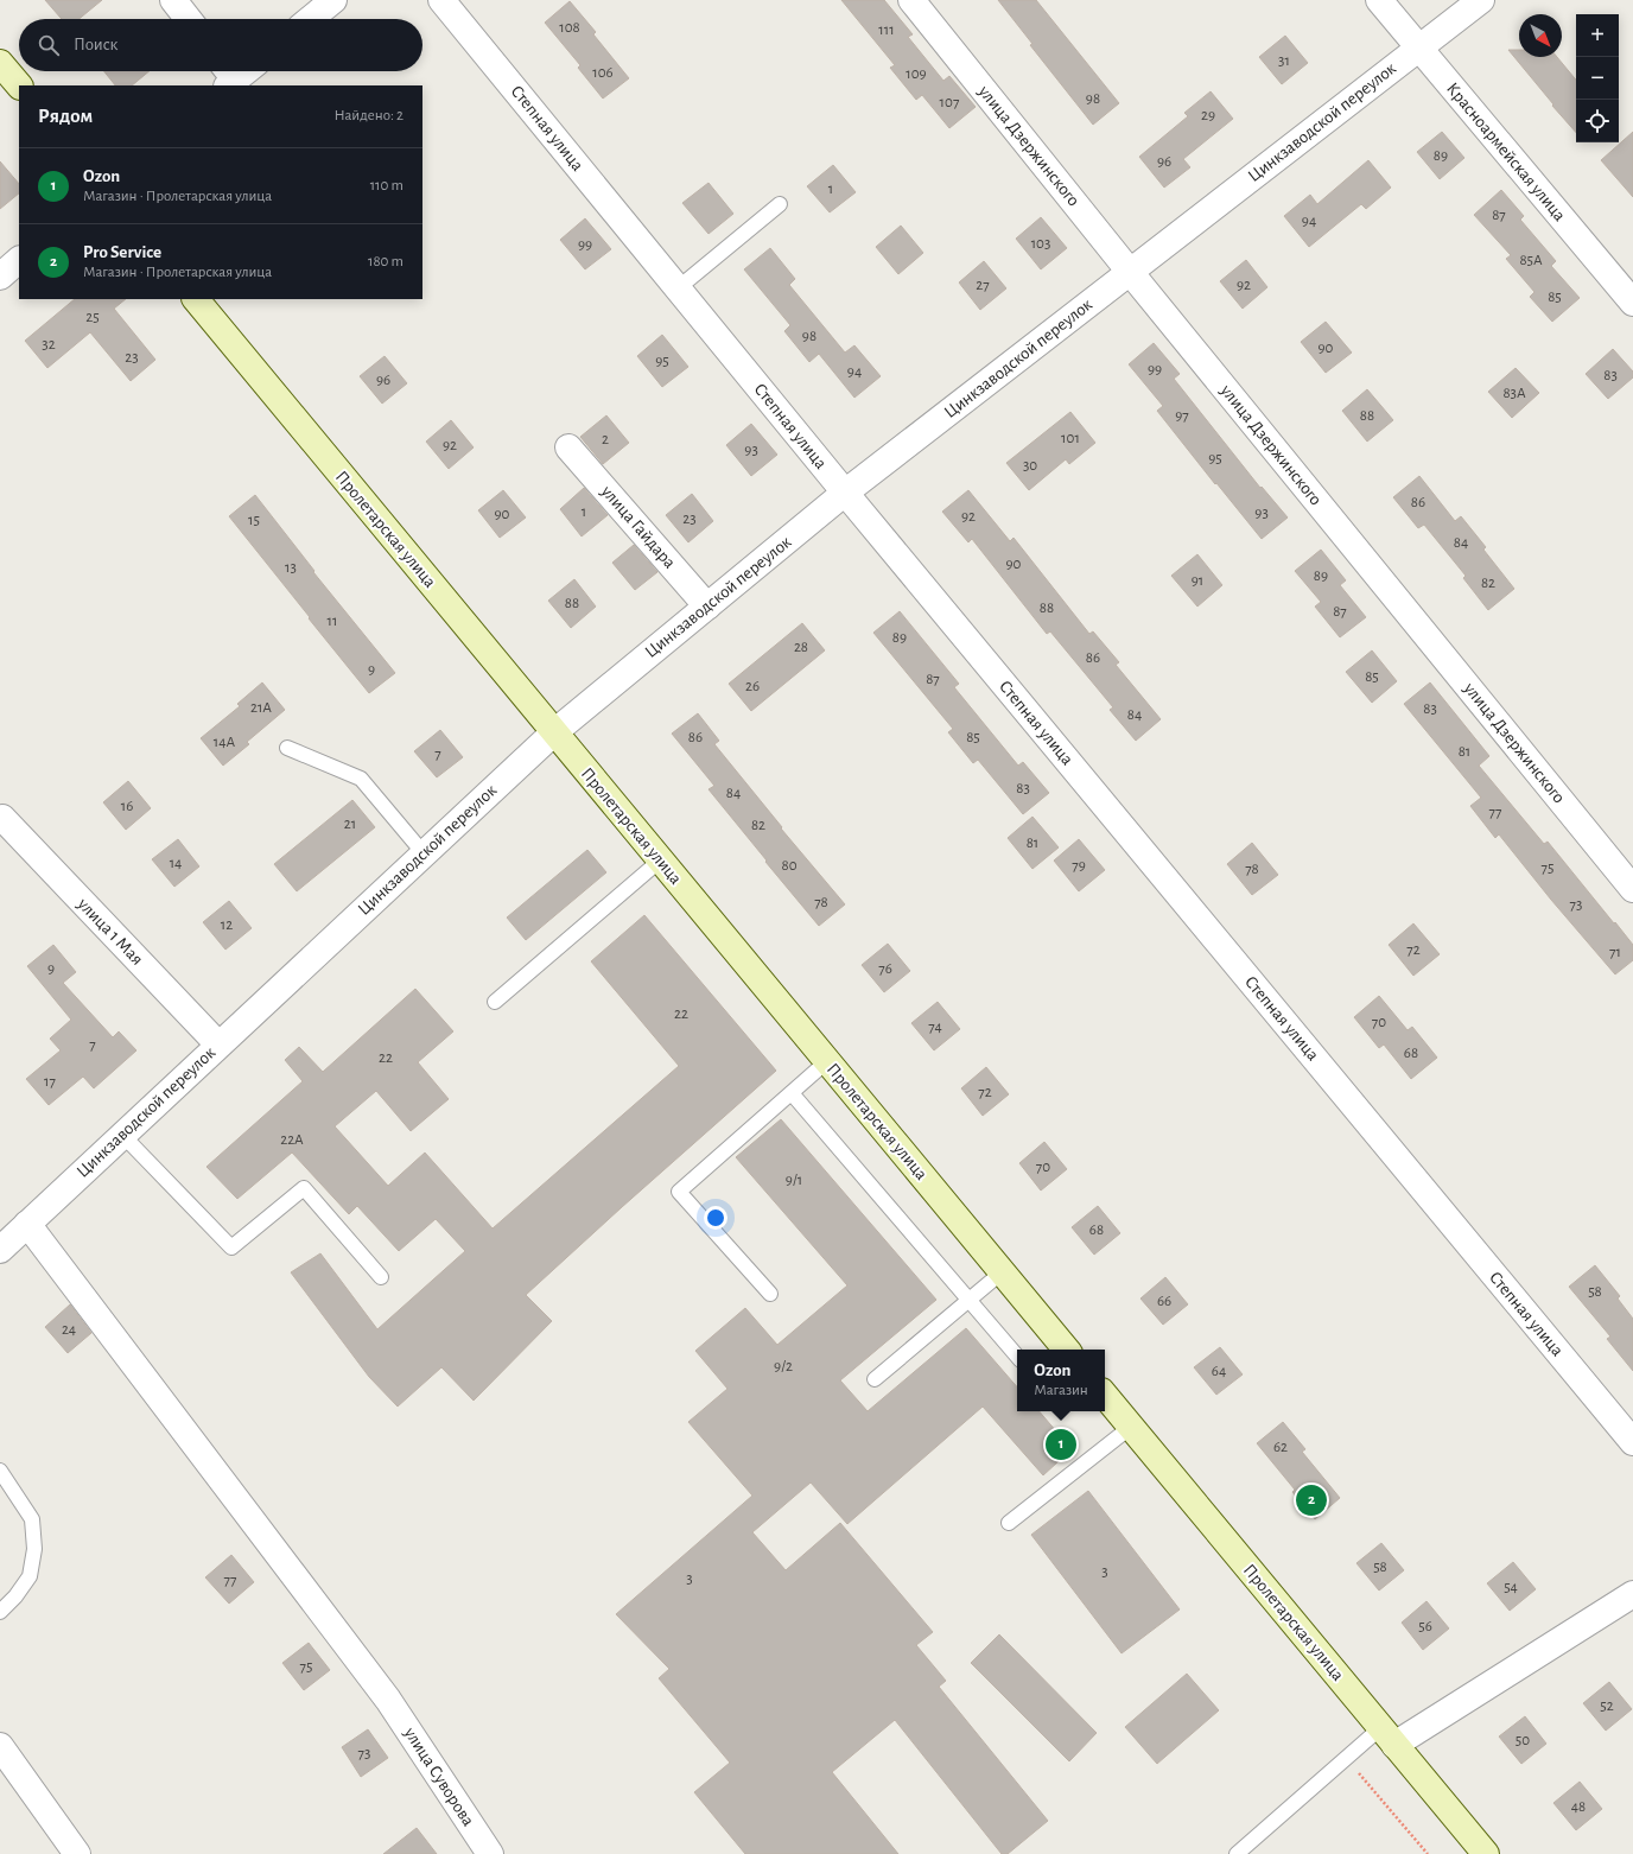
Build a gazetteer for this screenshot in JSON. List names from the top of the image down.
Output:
{
  "streets": {
    "main road": ["Пролетарская улица"],
    "street": [
      "Цинкзаводской переулок",
      "Степная улица",
      "улица Дзержинского",
      "Красноармейская улица",
      "улица Гайдара",
      "улица 1 Мая",
      "улица Суворова"
    ]
  },
  "crossings": [
    ["Цинкзаводской переулок", "Степная улица"],
    ["Цинкзаводской переулок", "улица Дзержинского"],
    ["Цинкзаводской переулок", "Красноармейская улица"],
    ["Цинкзаводской переулок", "улица Гайдара"],
    ["Цинкзаводской переулок", "Пролетарская улица"],
    ["Цинкзаводской переулок", "улица 1 Мая"],
    ["Цинкзаводской переулок", "улица Суворова"]
  ],
  "house_numbers": [
    "108",
    "111",
    "31",
    "106",
    "109",
    "98",
    "107",
    "29",
    "89",
    "96",
    "1",
    "87",
    "94",
    "103",
    "99",
    "85А",
    "27",
    "92",
    "85",
    "25",
    "98",
    "32",
    "90",
    "23",
    "95",
    "99",
    "94",
    "83",
    "96",
    "83А",
    "97",
    "88",
    "101",
    "2",
    "92",
    "93",
    "95",
    "30",
    "86",
    "1",
    "93",
    "90",
    "92",
    "23",
    "15",
    "84",
    "90",
    "13",
    "89",
    "91",
    "82",
    "88",
    "88",
    "87",
    "11",
    "89",
    "28",
    "86",
    "9",
    "85",
    "87",
    "26",
    "21А",
    "83",
    "84",
    "86",
    "85",
    "14А",
    "81",
    "7",
    "83",
    "84",
    "16",
    "77",
    "21",
    "82",
    "81",
    "14",
    "80",
    "79",
    "75",
    "78",
    "78",
    "73",
    "12",
    "72",
    "71",
    "9",
    "76",
    "22",
    "70",
    "74",
    "7",
    "68",
    "22",
    "17",
    "72",
    "22А",
    "70",
    "9/1",
    "68",
    "58",
    "66",
    "24",
    "9/2",
    "64",
    "62",
    "58",
    "3",
    "3",
    "77",
    "54",
    "56",
    "75",
    "52",
    "50",
    "73",
    "48"
  ],
  "north": "bottom right",
  "page": {
    "map_buttons": ["+", "−"],
    "search": "Поиск",
    "heading": ["Рядом", "Найдено: 2"],
    "list": [
      {
        "mark": "1",
        "name": "Ozon",
        "note": "Магазин · Пролетарская улица",
        "value": "110 m"
      },
      {
        "mark": "2",
        "name": "Pro Service",
        "note": "Магазин · Пролетарская улица",
        "value": "180 m"
      }
    ],
    "popup": ["Ozon", "Магазин"],
    "pins": ["1", "2"]
  }
}
